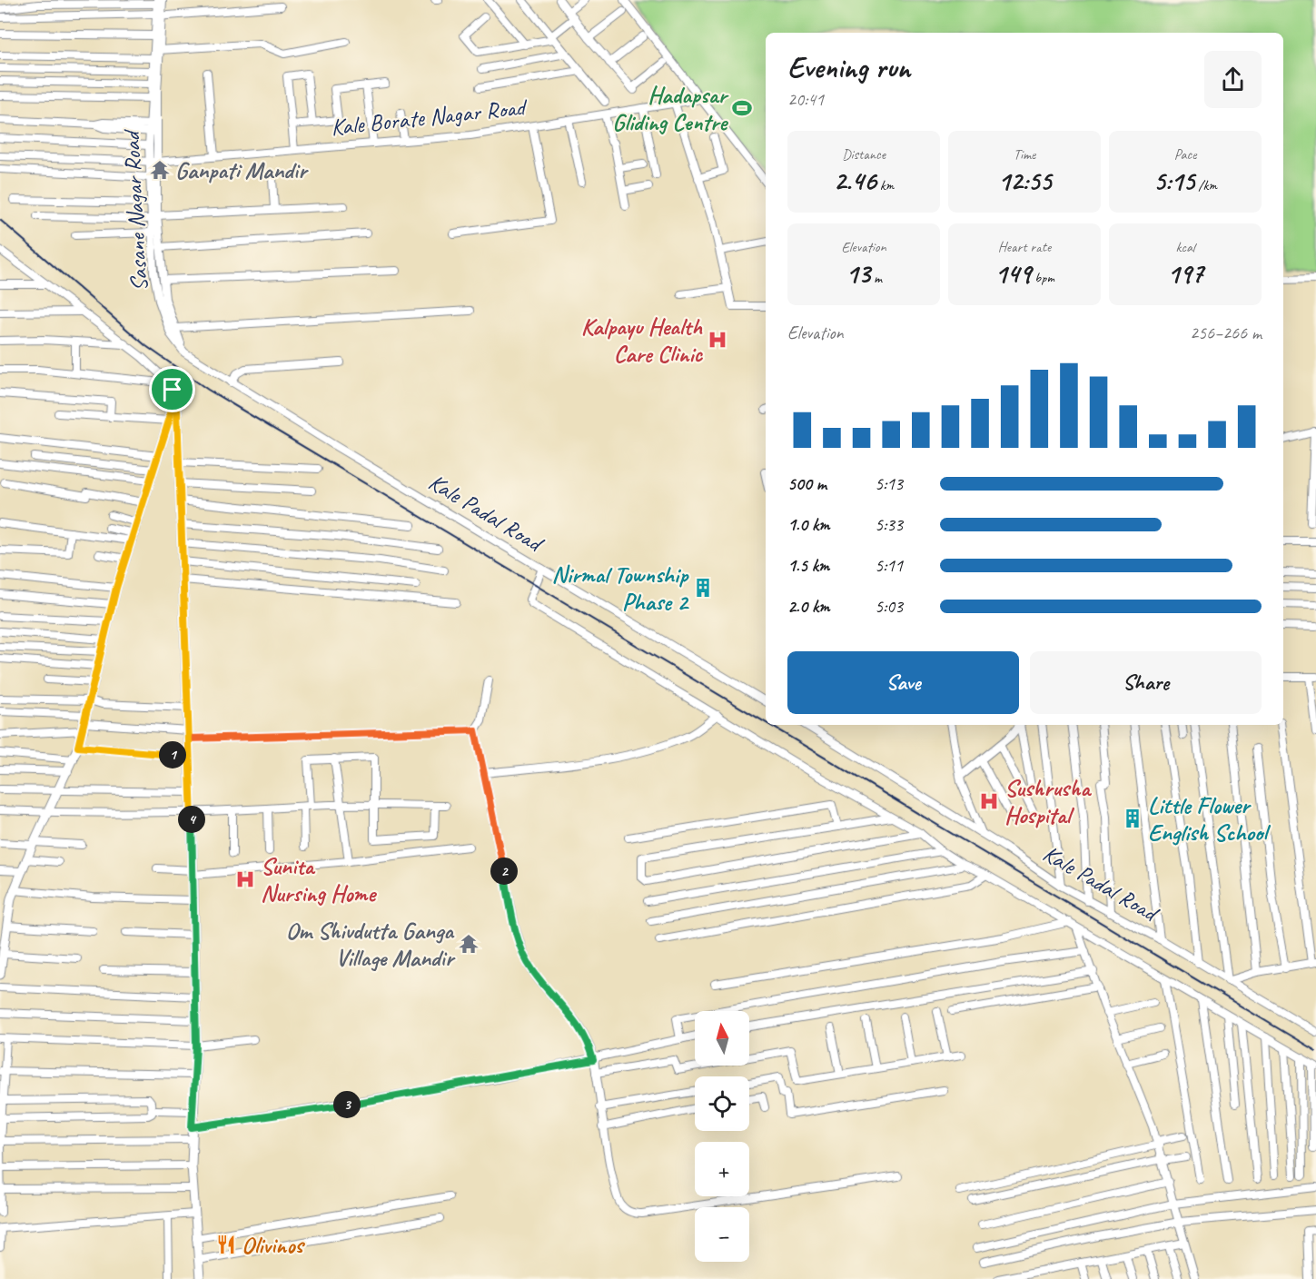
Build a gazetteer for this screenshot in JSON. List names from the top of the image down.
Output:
{
  "streets": {
    "street": ["Kale Borate Nagar Road", "Sasane Nagar Road", "Kale Padal Road"]
  },
  "crossings": [
    ["Kale Borate Nagar Road", "Sasane Nagar Road"],
    ["Sasane Nagar Road", "Kale Padal Road"]
  ],
  "places": {
    "sports": ["Hadapsar Gliding Centre"],
    "temple": ["Ganpati Mandir", "Om Shivdutta Ganga Village Mandir"],
    "hospital": ["Kalpayu Health Care Clinic", "Sushrusha Hospital", "Sunita Nursing Home"],
    "building": ["Nirmal Township Phase 2", "Little Flower English School"],
    "restaurant": ["Olivinos"]
  },
  "north": "top",
  "page": {
    "heading": ["Evening run", "20:41"],
    "stats": [
      ["Distance", "2.46 km"],
      ["Time", "12:55"],
      ["Pace", "5:15 /km"],
      ["Elevation", "13 m"],
      ["Heart rate", "149 bpm"],
      ["kcal", "197"]
    ],
    "chart": ["Elevation", "256–266 m"],
    "list": [
      {
        "name": "500 m",
        "note": "5:13"
      },
      {
        "name": "1.0 km",
        "note": "5:33"
      },
      {
        "name": "1.5 km",
        "note": "5:11"
      },
      {
        "name": "2.0 km",
        "note": "5:03"
      }
    ],
    "buttons": ["Save", "Share"],
    "pins": [
      "1",
      "4",
      "2",
      "3"
    ],
    "map_buttons": ["+", "−"]
  }
}
